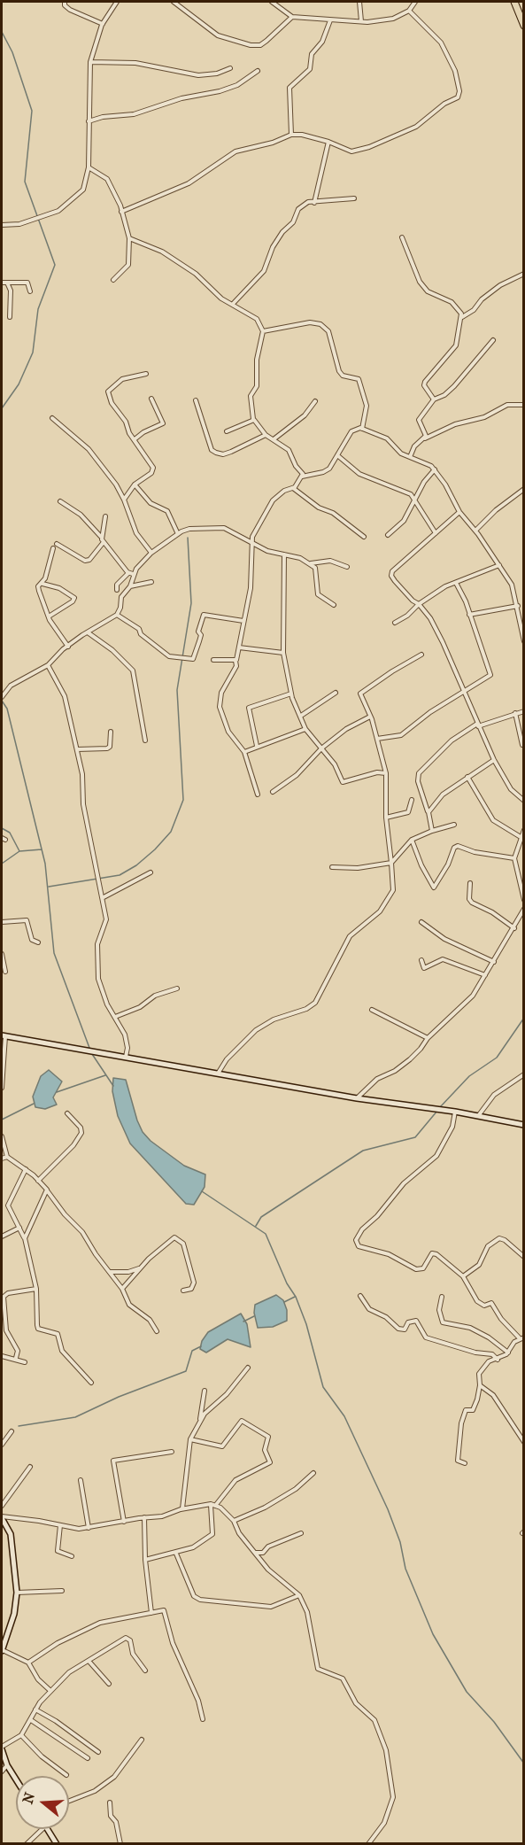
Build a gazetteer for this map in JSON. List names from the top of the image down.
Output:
{
  "north": "left"
}
